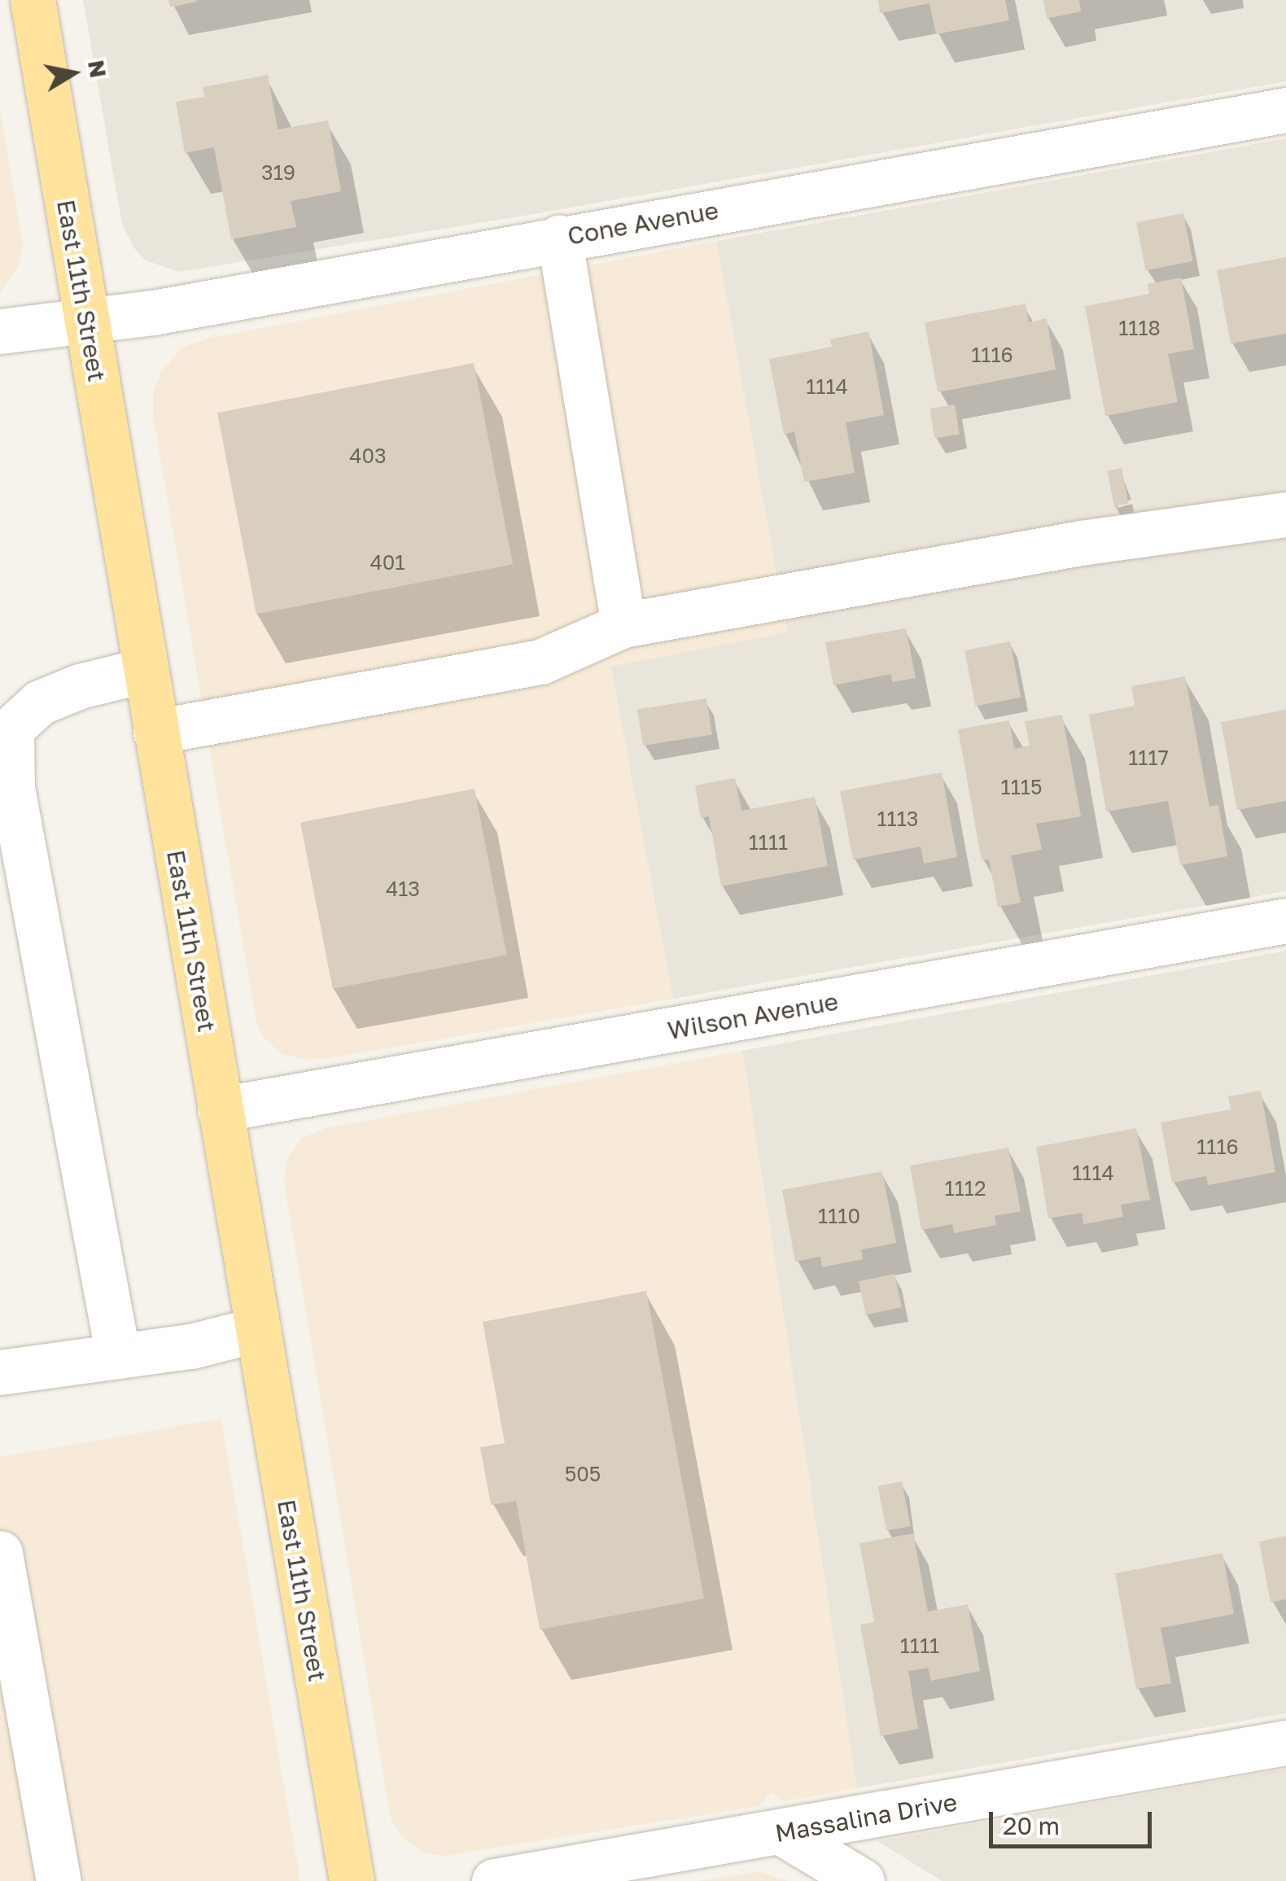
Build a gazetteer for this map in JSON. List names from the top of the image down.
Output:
{
  "streets": {
    "main road": ["East 11th Street"],
    "street": ["Cone Avenue", "Wilson Avenue", "Massalina Drive"]
  },
  "crossings": [
    ["Cone Avenue", "East 11th Street"],
    ["East 11th Street", "Wilson Avenue"]
  ],
  "house_numbers": [
    "319",
    "1118",
    "1116",
    "1114",
    "403",
    "401",
    "1117",
    "1115",
    "1113",
    "1111",
    "413",
    "1116",
    "1114",
    "1112",
    "1110",
    "505",
    "1111"
  ],
  "scale_bar": "20 m",
  "north": "right"
}
